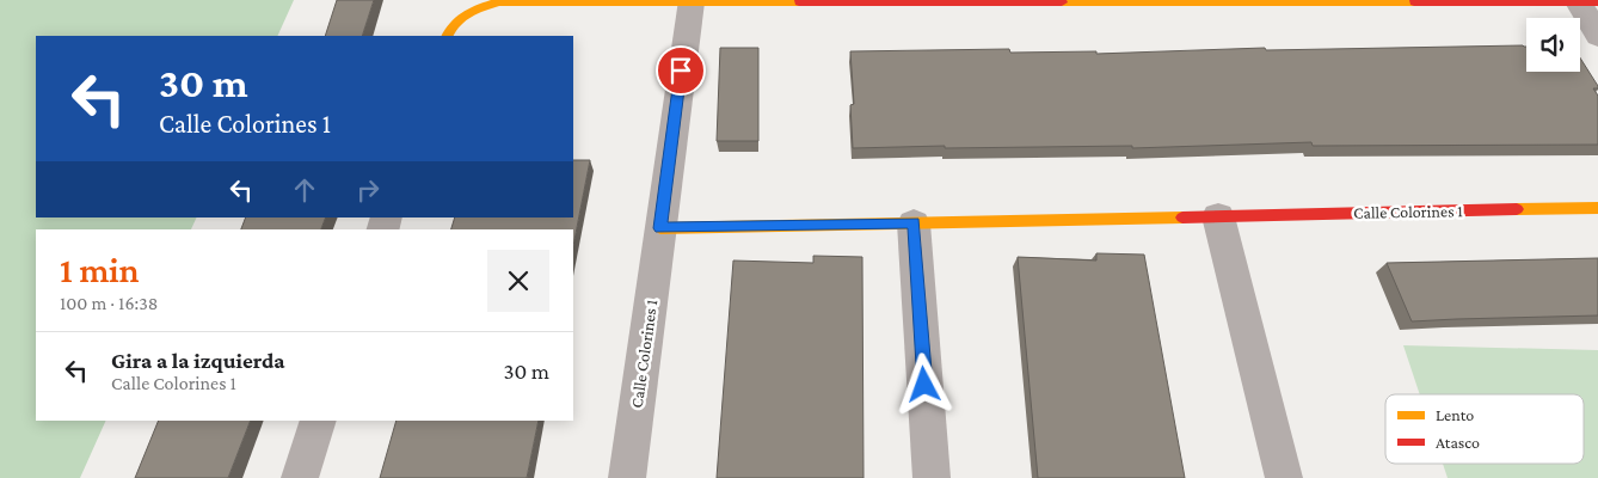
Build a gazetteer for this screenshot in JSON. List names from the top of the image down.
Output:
{
  "streets": {
    "street": ["Calle Colorines 1"]
  },
  "legend": ["Lento", "Atasco"],
  "page": {
    "turn": ["30 m", "Calle Colorines 1"],
    "heading": ["1 min", "100 m · 16:38"],
    "list": [
      {
        "name": "Gira a la izquierda",
        "note": "Calle Colorines 1",
        "value": "30 m"
      }
    ]
  }
}
